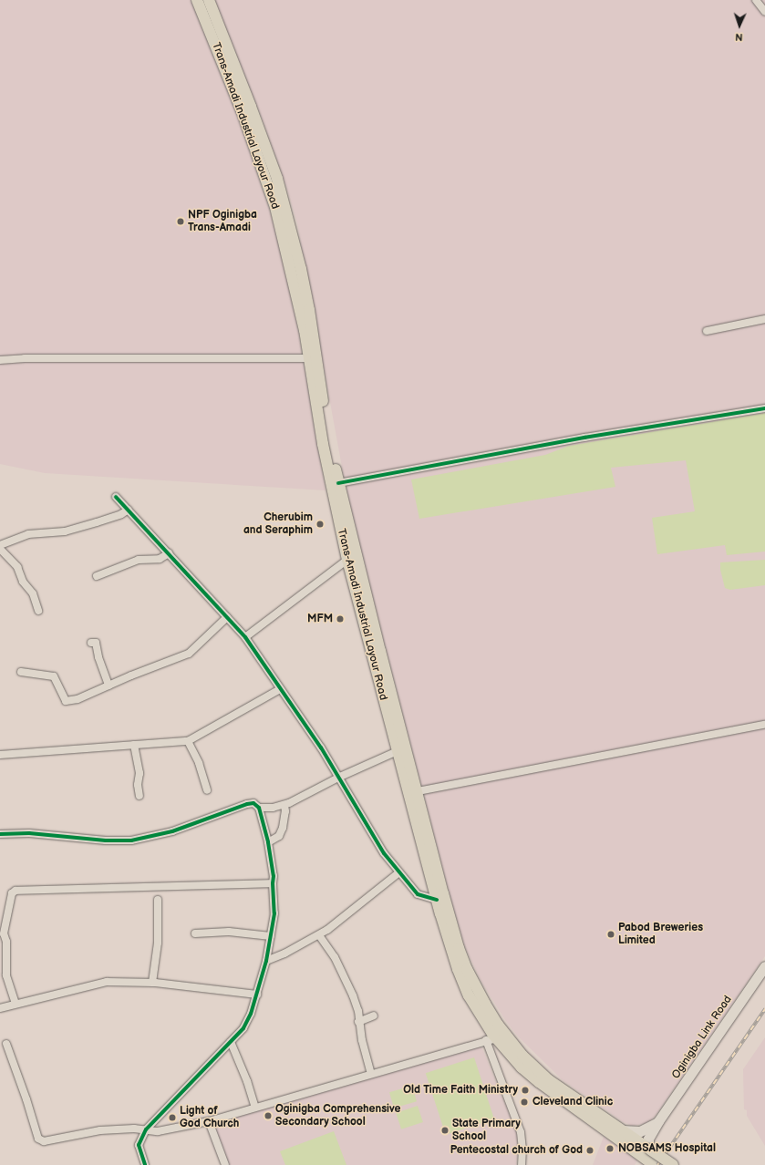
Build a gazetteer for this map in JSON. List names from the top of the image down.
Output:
{
  "streets": {
    "main road": ["Trans-Amadi Industrial Layour Road"],
    "street": ["Oginigba Link Road"]
  },
  "crossings": [
    ["Trans-Amadi Industrial Layour Road", "Oginigba Link Road"]
  ],
  "places": [
    "NPF Oginigba Trans-Amadi",
    "Cherubim and Seraphim",
    "MFM",
    "Pabod Breweries Limited",
    "Old Time Faith Ministry",
    "Cleveland Clinic",
    "Oginigba Comprehensive Secondary School",
    "Light of God Church",
    "State Primary School",
    "NOBSAMS Hospital",
    "Pentecostal church of God"
  ],
  "north": "bottom"
}
